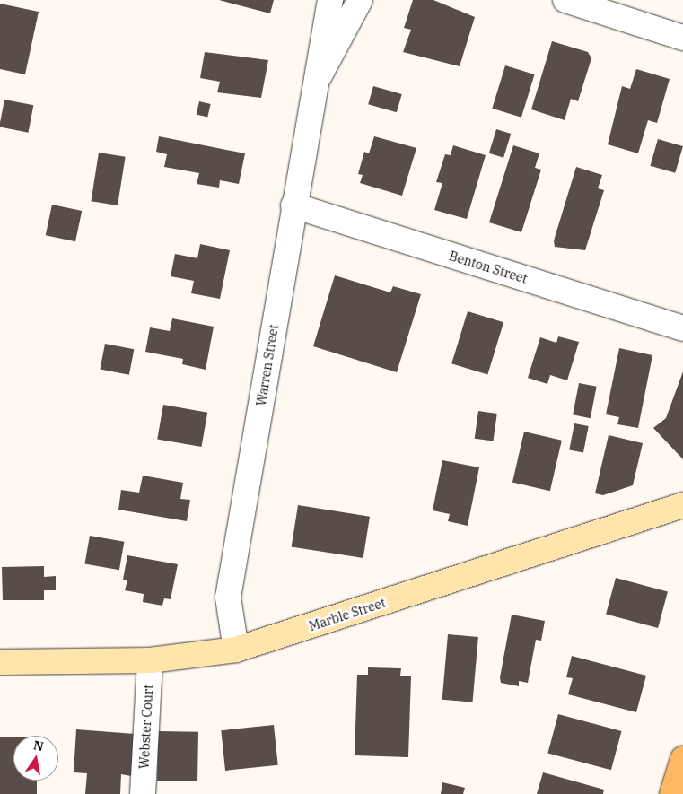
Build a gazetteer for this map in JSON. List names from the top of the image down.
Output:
{
  "streets": {
    "main road": ["Marble Street"],
    "street": ["Benton Street", "Warren Street", "Webster Court"]
  },
  "crossings": [
    ["Benton Street", "Warren Street"],
    ["Warren Street", "Marble Street"],
    ["Marble Street", "Webster Court"]
  ],
  "north": "top"
}
